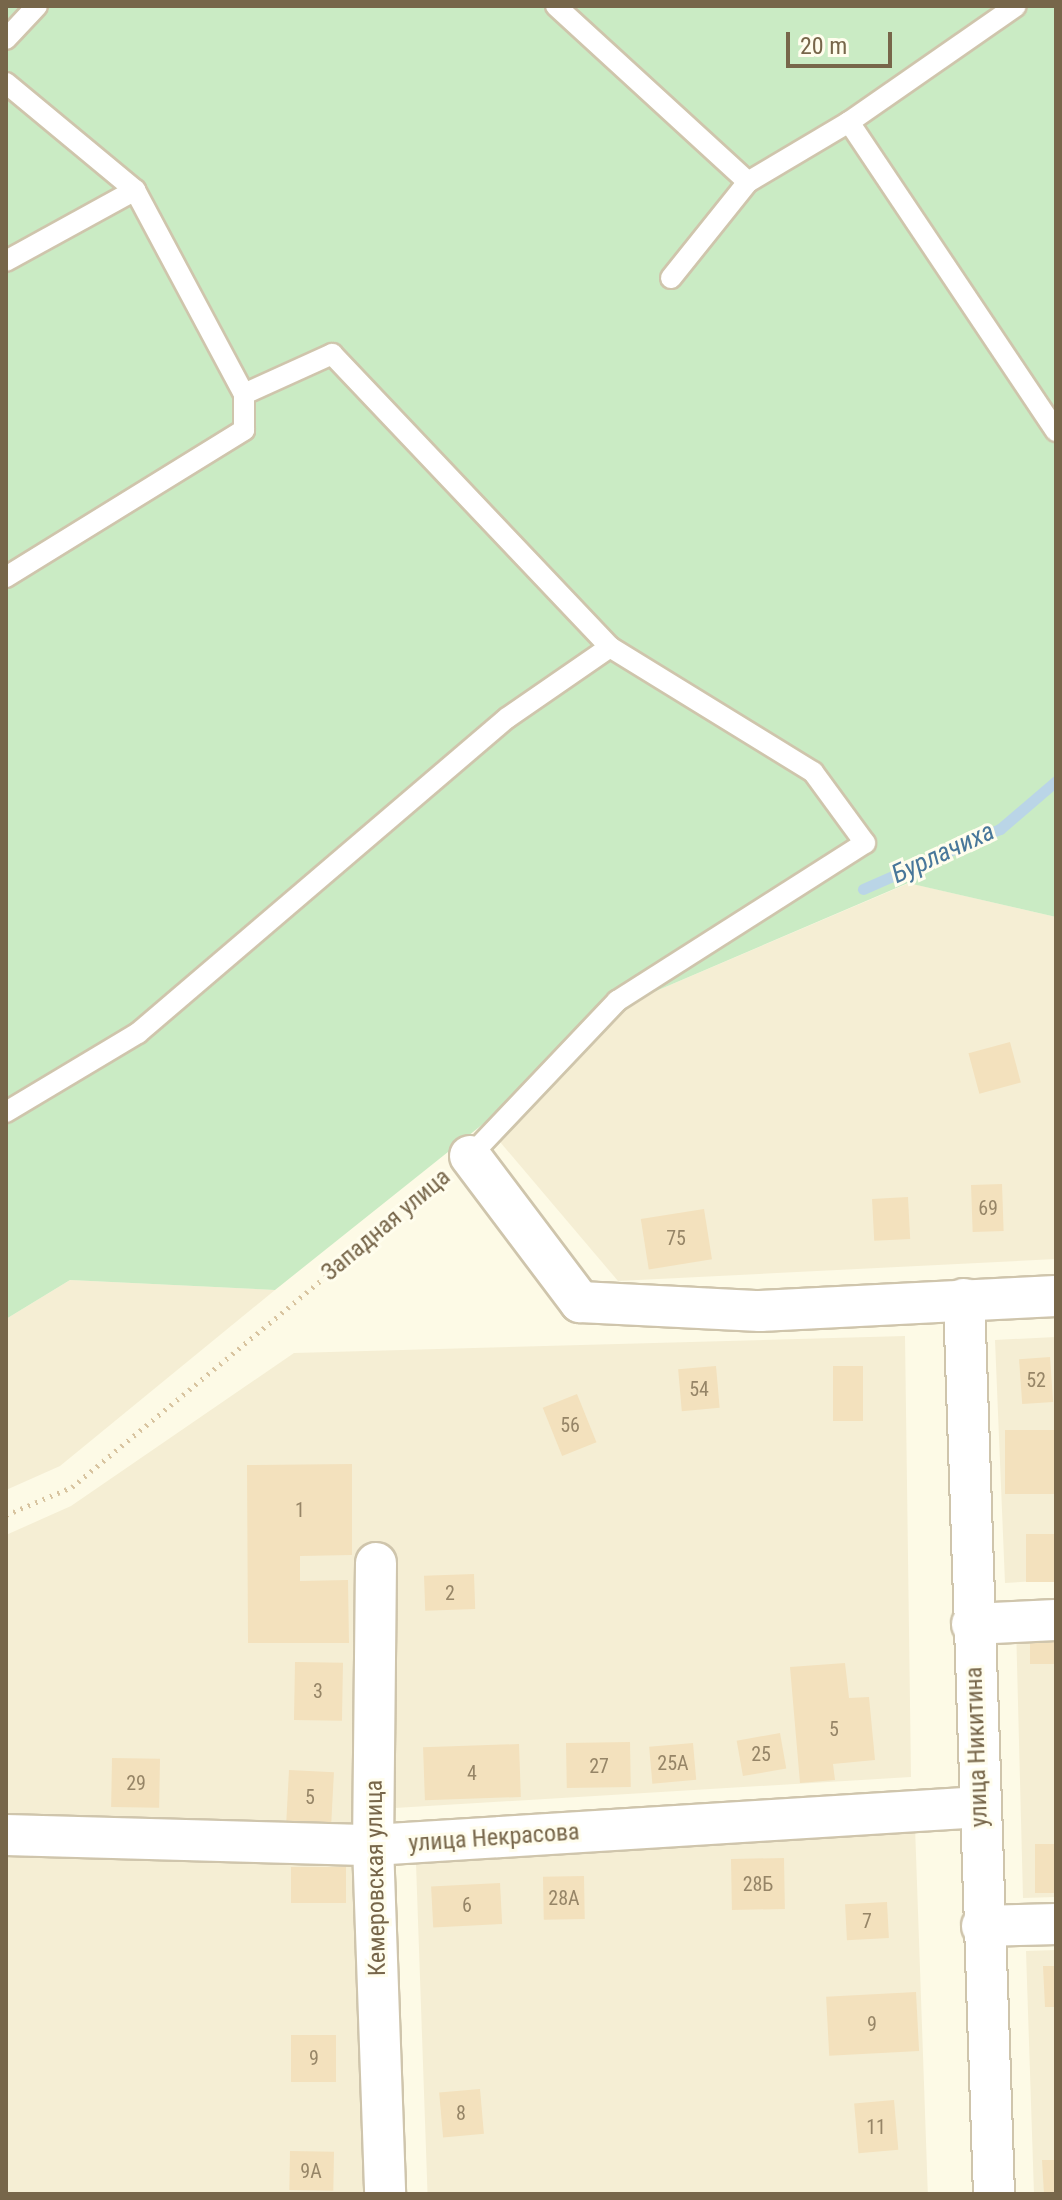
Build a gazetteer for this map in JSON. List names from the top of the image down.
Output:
{
  "streets": {
    "street": [
      "Западная улица",
      "улица Никитина",
      "улица Некрасова",
      "Кемеровская улица"
    ]
  },
  "crossings": [
    ["Западная улица", "улица Никитина"],
    ["улица Никитина", "улица Некрасова"],
    ["улица Некрасова", "Кемеровская улица"]
  ],
  "water": ["Бурлачиха"],
  "house_numbers": [
    "69",
    "75",
    "52",
    "54",
    "56",
    "1",
    "2",
    "3",
    "5",
    "25",
    "25А",
    "27",
    "4",
    "29",
    "5",
    "28Б",
    "28А",
    "6",
    "7",
    "9",
    "9",
    "8",
    "11",
    "9А"
  ],
  "scale_bar": "20 m"
}
